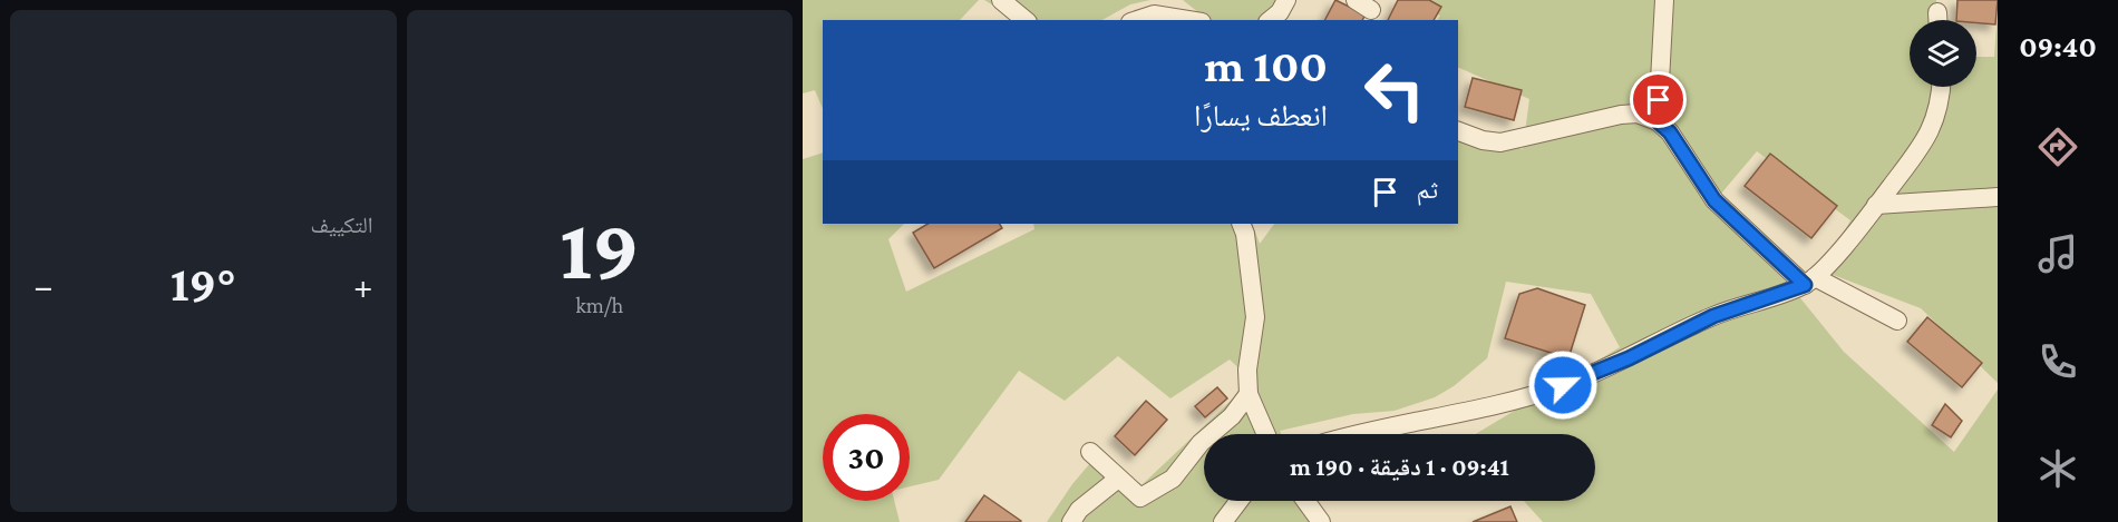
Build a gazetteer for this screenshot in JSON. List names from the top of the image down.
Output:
{
  "page": {
    "tabs": "09:40",
    "tile": [
      ["19", "km/h"],
      "التكييف"
    ],
    "turn": ["100 m", "انعطف يسارًا"],
    "then": "ثم",
    "heat": ["−", "19°", "+"],
    "limit": "30",
    "trip": "09:41 · 1 دقيقة · 190 m"
  }
}
